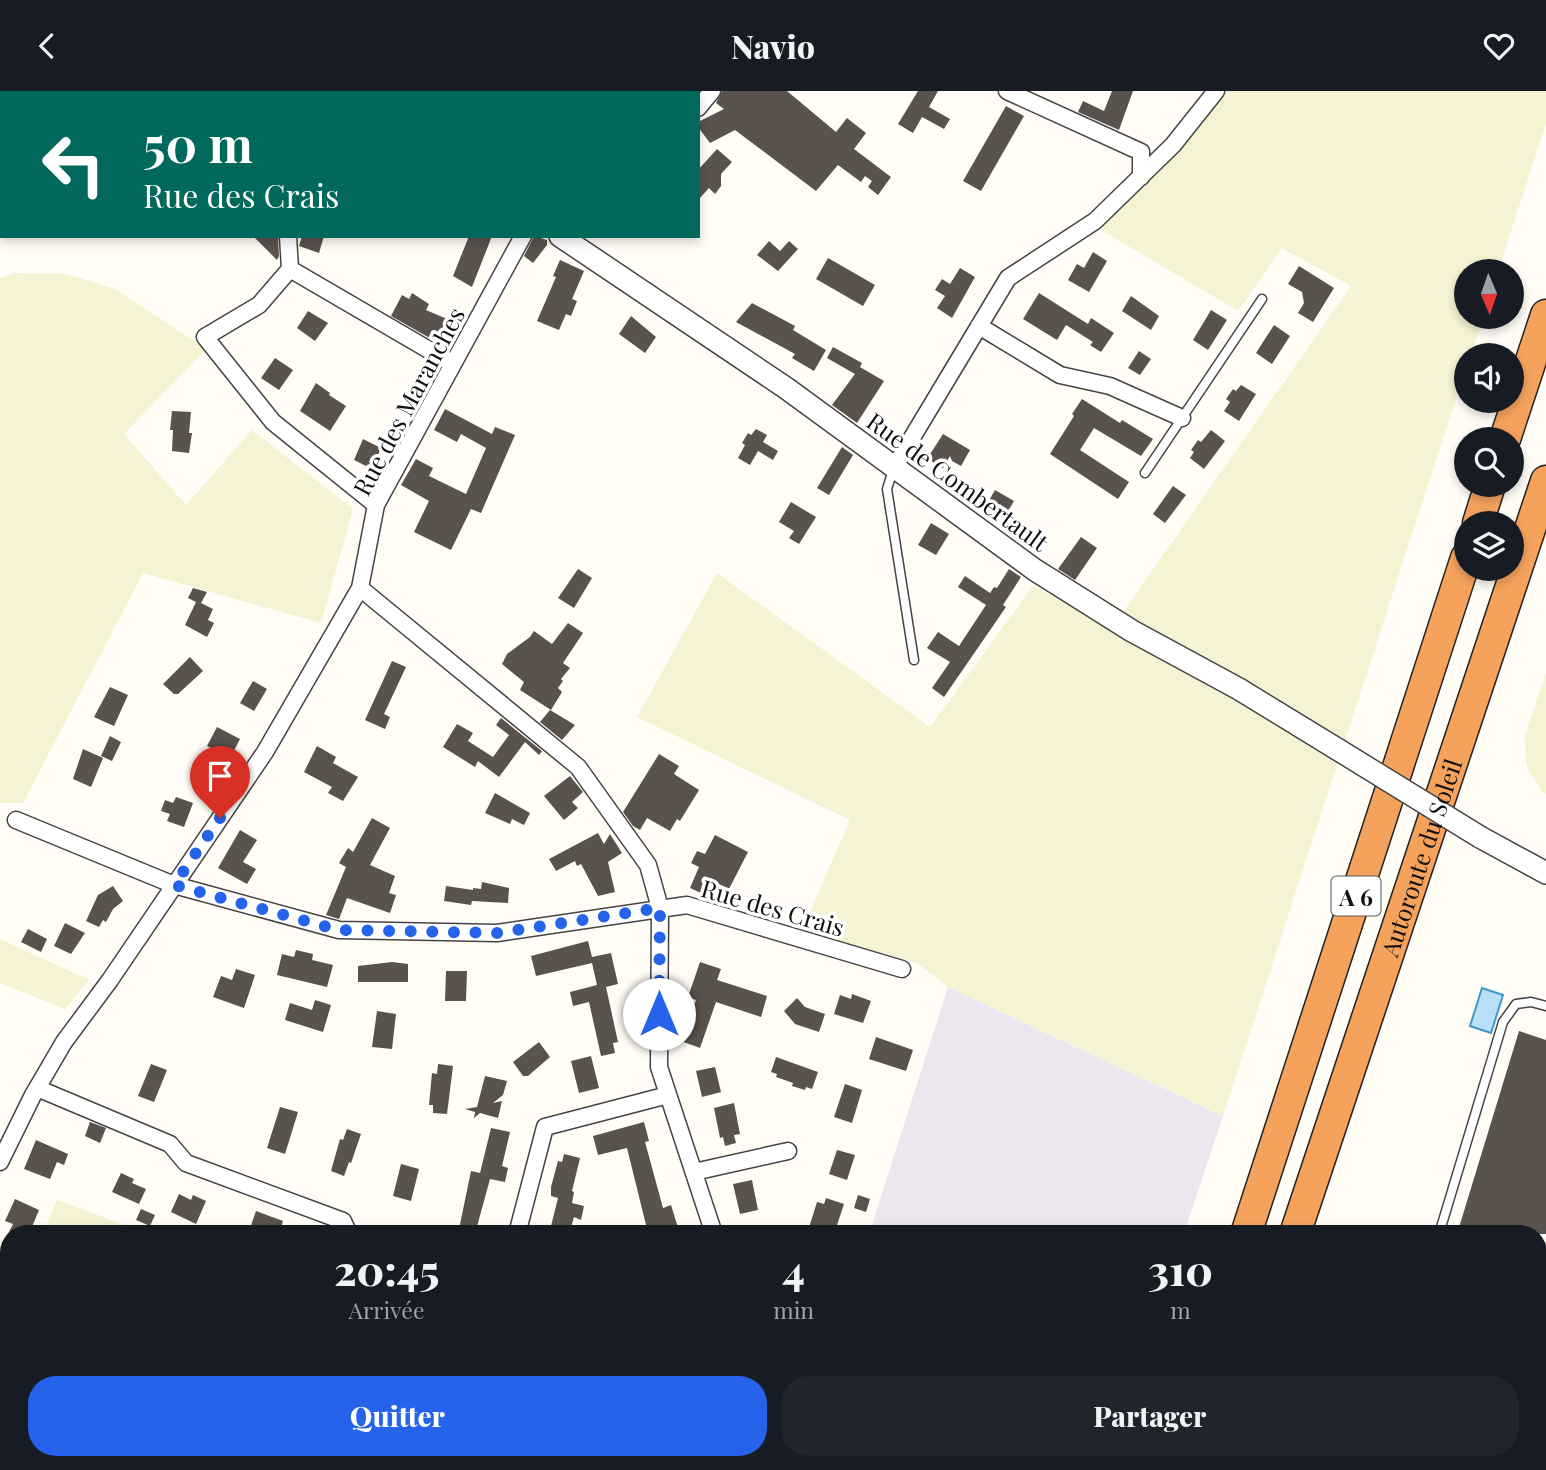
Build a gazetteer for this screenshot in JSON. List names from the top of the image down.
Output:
{
  "streets": {
    "highway": ["Autoroute du Soleil", "A 6"],
    "street": ["Rue des Maranches", "Rue de Combertault", "Rue des Crais"]
  },
  "crossings": [
    ["Rue des Maranches", "Rue des Crais"]
  ],
  "north": "bottom",
  "page": {
    "header": "Navio",
    "turn": ["50 m", "Rue des Crais"],
    "eta": [
      "20:45",
      "Arrivée",
      "4",
      "min",
      "310",
      "m"
    ],
    "buttons": ["Quitter", "Partager"]
  }
}
